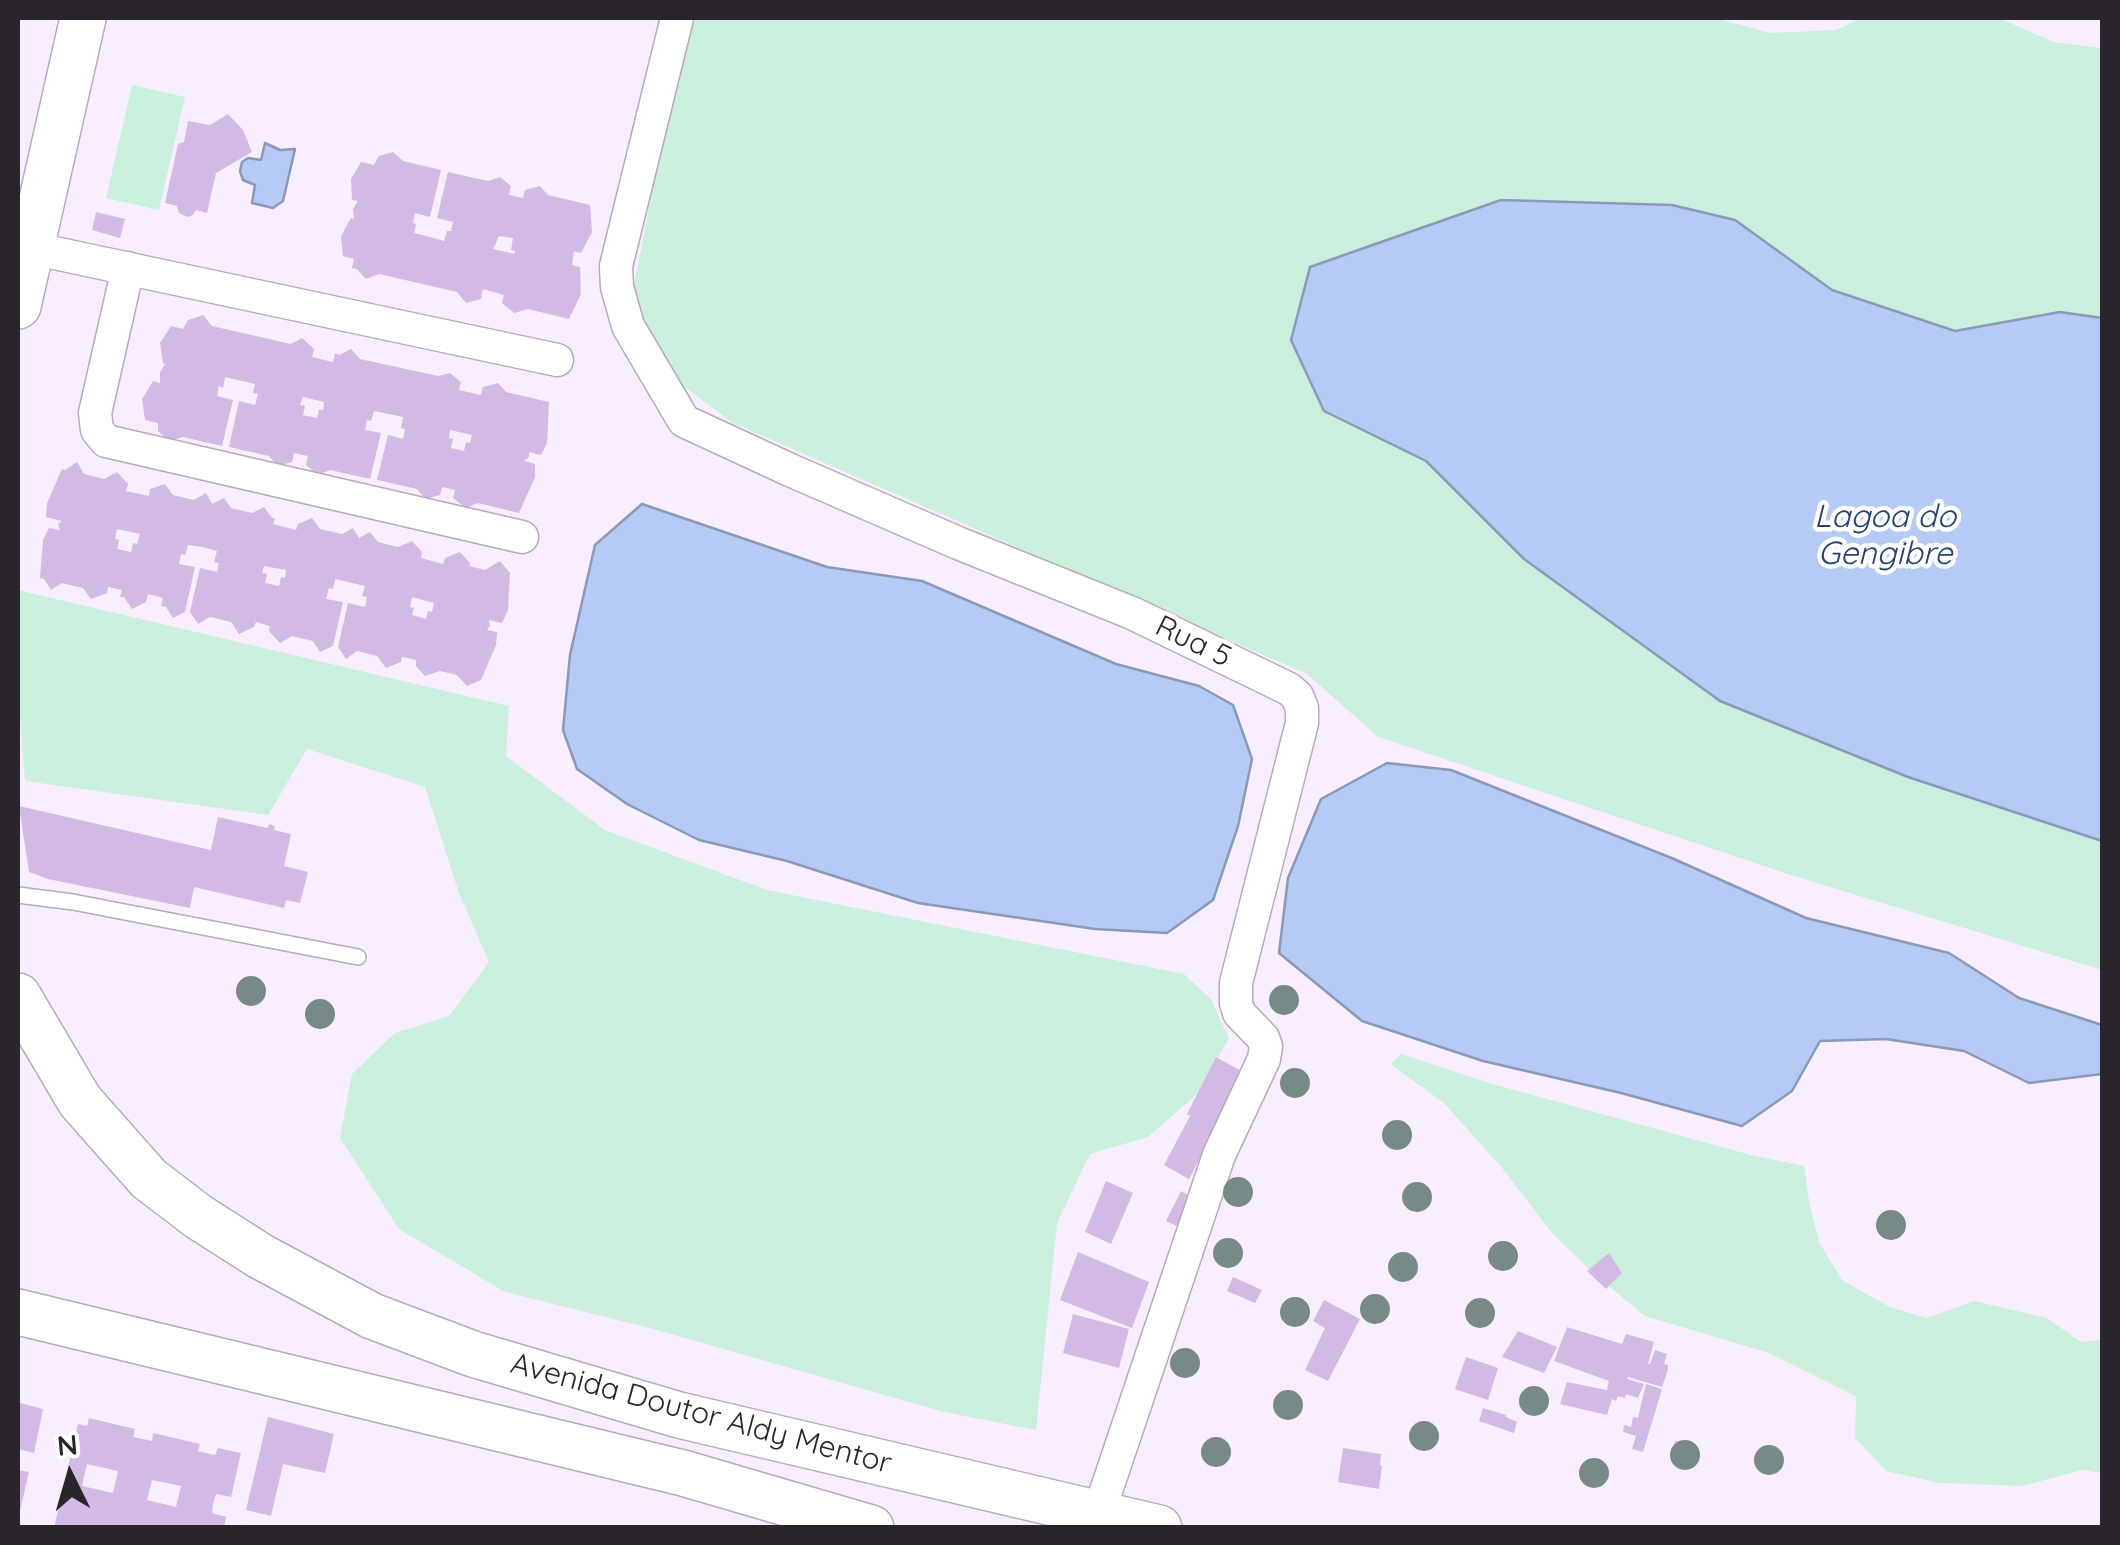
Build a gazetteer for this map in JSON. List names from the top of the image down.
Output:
{
  "streets": {
    "street": ["Rua 5", "Avenida Doutor Aldy Mentor"]
  },
  "crossings": [
    ["Rua 5", "Avenida Doutor Aldy Mentor"]
  ],
  "water": ["Lagoa do Gengibre"],
  "north": "top"
}
